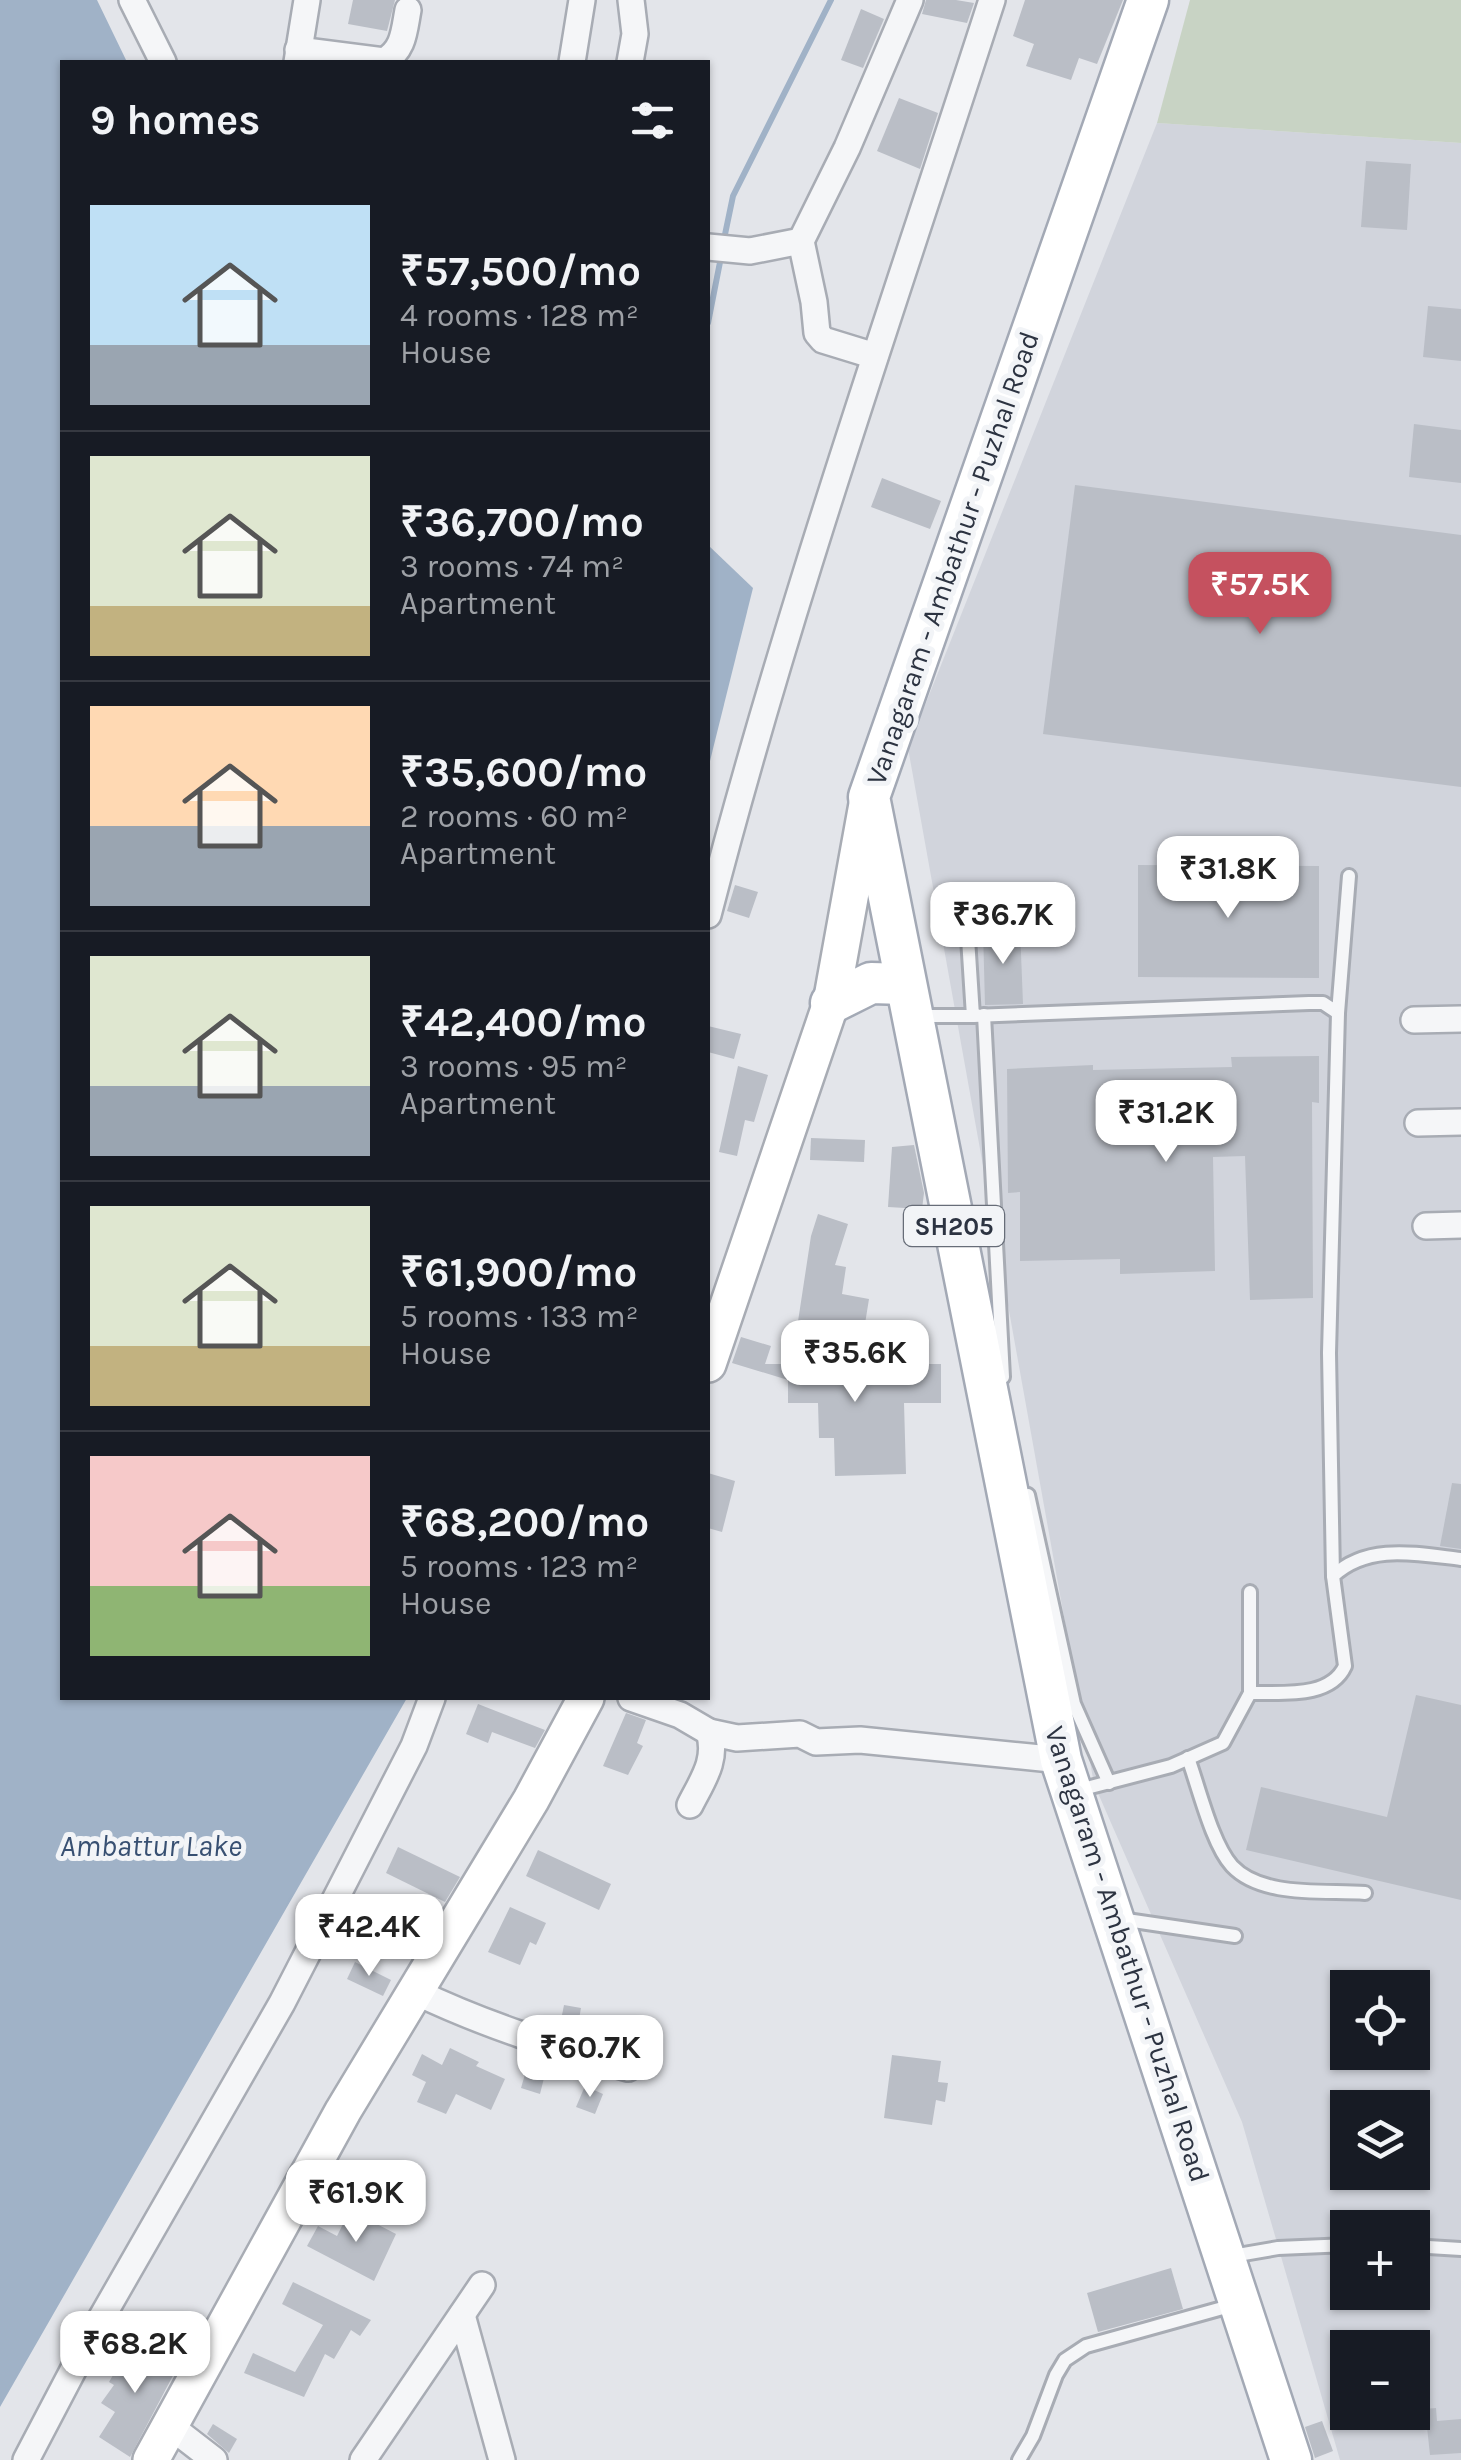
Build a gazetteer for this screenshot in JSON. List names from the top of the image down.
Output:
{
  "streets": {
    "main road": ["Vanagaram - Ambathur - Puzhal Road", "SH205"]
  },
  "water": ["Ambattur Lake"],
  "page": {
    "heading": "9 homes",
    "list": [
      {
        "name": "₹57,500/mo",
        "note": "4 rooms · 128 m² · House"
      },
      {
        "name": "₹36,700/mo",
        "note": "3 rooms · 74 m² · Apartment"
      },
      {
        "name": "₹35,600/mo",
        "note": "2 rooms · 60 m² · Apartment"
      },
      {
        "name": "₹42,400/mo",
        "note": "3 rooms · 95 m² · Apartment"
      },
      {
        "name": "₹61,900/mo",
        "note": "5 rooms · 133 m² · House"
      },
      {
        "name": "₹68,200/mo",
        "note": "5 rooms · 123 m² · House"
      }
    ],
    "price": [
      "₹57.5K",
      "₹31.8K",
      "₹36.7K",
      "₹31.2K",
      "₹35.6K",
      "₹42.4K",
      "₹60.7K",
      "₹61.9K",
      "₹68.2K"
    ],
    "map_buttons": ["+", "−"]
  }
}
